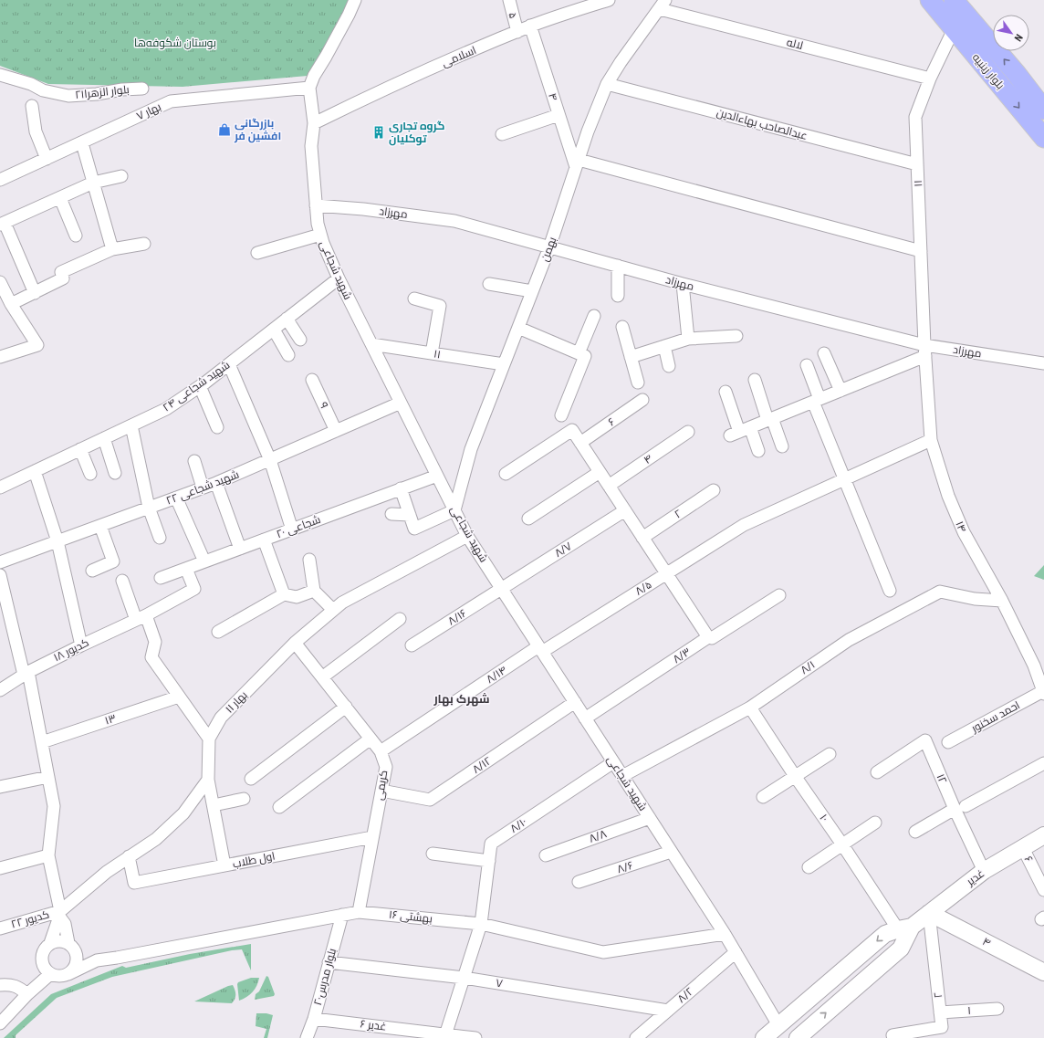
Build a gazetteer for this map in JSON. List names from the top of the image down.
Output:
{
  "streets": {
    "main road": ["بلوار زینبیه"],
    "street": [
      "۵",
      "لاله",
      "اسلامی",
      "بلوار الزهرا۲۱",
      "۴",
      "بهار ۷",
      "عبدالصاحب بهاءالدین",
      "۱۱",
      "مهرزاد",
      "بهمن",
      "شهید شجاعی",
      "شهید شجاعی ۲۴",
      "۹",
      "۶",
      "شهید شجاعی ۲۲",
      "۲",
      "شجاعی ۲۰",
      "۱۴",
      "۸/۷",
      "۸/۵",
      "۸/۱۶",
      "کدیور ۱۸",
      "۸/۳",
      "۸/۱",
      "۸/۱۴",
      "بهار ۱۱",
      "احمد سخنور",
      "۱۳",
      "۸/۱۲",
      "۱۲",
      "کریمی",
      "۱۰",
      "۸/۱۰",
      "۸/۸",
      "اول طلاب",
      "۸/۶",
      "غدیر",
      "۱۶ بهشتی",
      "کدیور ۲۲",
      "بلوار مدرس۲۰",
      "۷",
      "۸/۲",
      "۱",
      "غدیر ۶"
    ]
  },
  "crossings": [
    ["۵", "اسلامی"],
    ["لاله", "۱۱"],
    ["لاله", "بهمن"],
    ["اسلامی", "۴"],
    ["اسلامی", "شهید شجاعی"],
    ["بلوار زینبیه", "۱۱"],
    ["۴", "بهمن"],
    ["۴", "۲"],
    ["۴", "غدیر"],
    ["بهار ۷", "شهید شجاعی"],
    ["عبدالصاحب بهاءالدین", "۱۱"],
    ["عبدالصاحب بهاءالدین", "بهمن"],
    ["۱۱", "مهرزاد"],
    ["۱۱", "بهمن"],
    ["۱۱", "شهید شجاعی"],
    ["۱۱", "۱۴"],
    ["مهرزاد", "بهمن"],
    ["مهرزاد", "شهید شجاعی"],
    ["مهرزاد", "۱۴"],
    ["بهمن", "شهید شجاعی"],
    ["شهید شجاعی", "شهید شجاعی ۲۴"],
    ["شهید شجاعی", "شهید شجاعی ۲۲"],
    ["شهید شجاعی", "شجاعی ۲۰"],
    ["شهید شجاعی", "۸/۷"],
    ["شهید شجاعی", "۸/۵"],
    ["شهید شجاعی", "۸/۱۶"],
    ["شهید شجاعی", "۸/۳"],
    ["شهید شجاعی", "۸/۱"],
    ["شهید شجاعی", "۸/۱۴"],
    ["شهید شجاعی", "بهار ۱۱"],
    ["شهید شجاعی", "۸/۱۲"],
    ["شهید شجاعی", "۸/۱۰"],
    ["شهید شجاعی", "۸/۸"],
    ["شهید شجاعی", "۸/۶"],
    ["شهید شجاعی", "۱۶ بهشتی"],
    ["شهید شجاعی", "۸/۲"],
    ["۹", "شهید شجاعی ۲۲"],
    ["۶", "غدیر"],
    ["۲", "غدیر"],
    ["۲", "۱"],
    ["شجاعی ۲۰", "کدیور ۱۸"],
    ["۱۴", "۸/۵"],
    ["۱۴", "۸/۱"],
    ["۱۴", "احمد سخنور"],
    ["۸/۷", "۸/۱۶"],
    ["۸/۵", "۸/۱۴"],
    ["۸/۱", "۱۰"],
    ["۸/۱۴", "کریمی"],
    ["بهار ۱۱", "کریمی"],
    ["بهار ۱۱", "اول طلاب"],
    ["۸/۱۲", "کریمی"],
    ["۱۲", "غدیر"],
    ["کریمی", "اول طلاب"],
    ["کریمی", "۱۶ بهشتی"],
    ["۱۰", "غدیر"],
    ["۸/۱۰", "۱۶ بهشتی"],
    ["۸/۱۰", "۷"],
    ["۸/۱۰", "غدیر ۶"],
    ["۱۶ بهشتی", "بلوار مدرس۲۰"],
    ["بلوار مدرس۲۰", "۷"],
    ["بلوار مدرس۲۰", "غدیر ۶"],
    ["۷", "۸/۲"]
  ],
  "districts": ["شهرک بهار"],
  "parks": ["بوستان شکوفه‌ها"],
  "places": {
    "shop": ["بازرگانی افشین فر"],
    "building": ["گروه تجاری توکلیان"]
  },
  "north": "bottom right"
}
